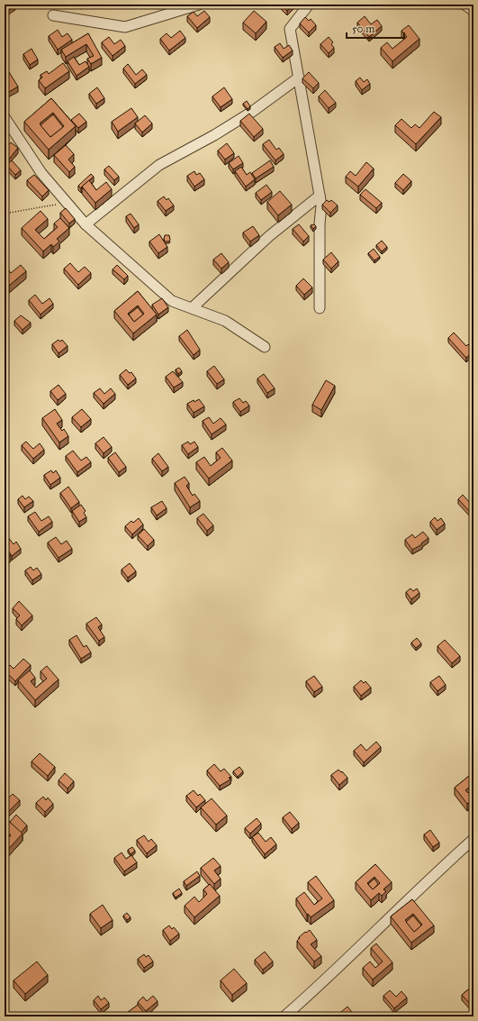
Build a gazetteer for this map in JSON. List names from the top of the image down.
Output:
{
  "scale_bar": "50 m"
}
